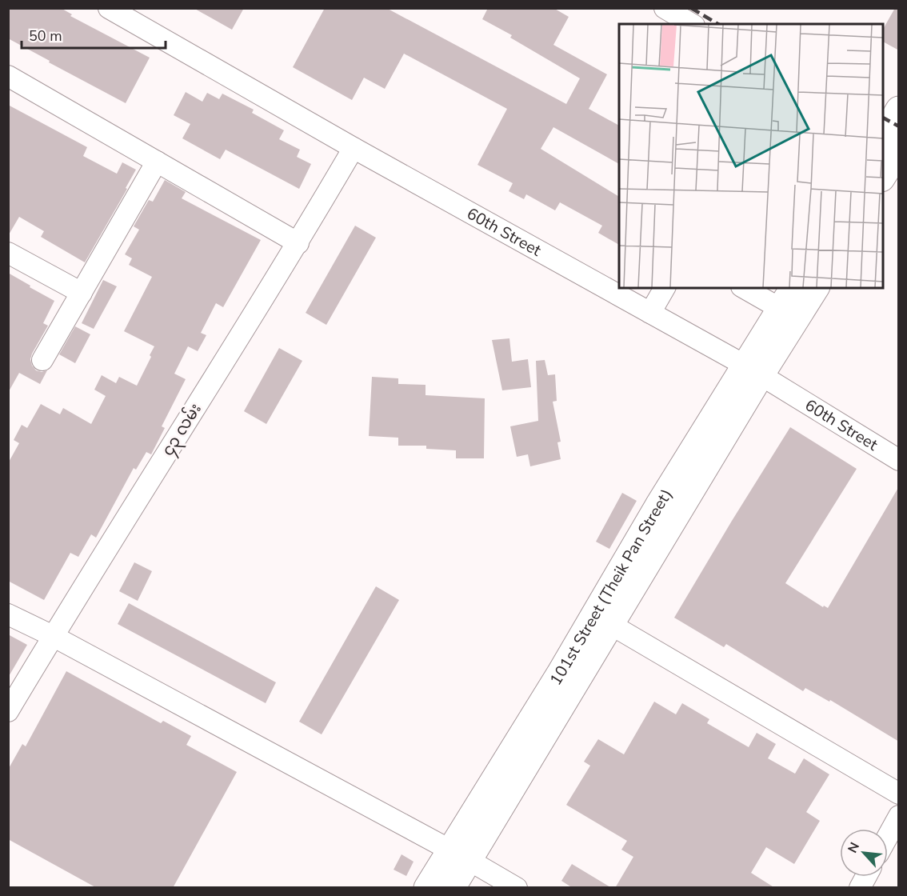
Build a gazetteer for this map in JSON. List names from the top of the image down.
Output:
{
  "streets": {
    "main road": ["101st Street (Theik Pan Street)"],
    "street": ["60th Street", "၄၃ လမ်း"]
  },
  "crossings": [
    ["60th Street", "၄၃ လမ်း"],
    ["60th Street", "101st Street (Theik Pan Street)"]
  ],
  "scale_bar": "50 m",
  "north": "top left"
}
